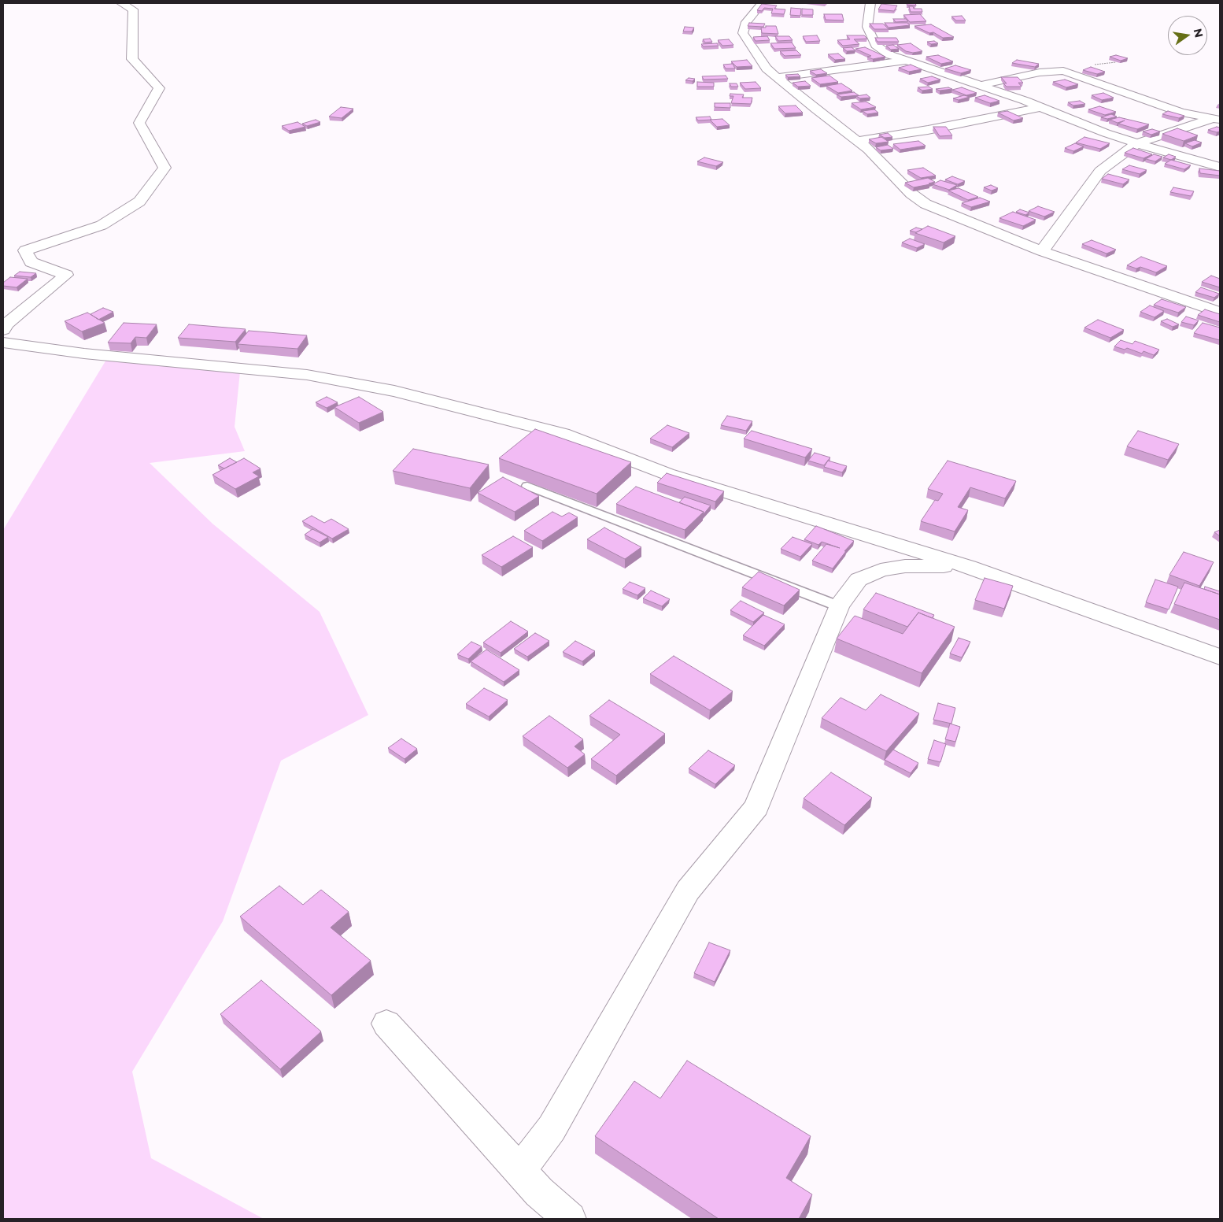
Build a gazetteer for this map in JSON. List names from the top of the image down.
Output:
{
  "north": "right"
}
